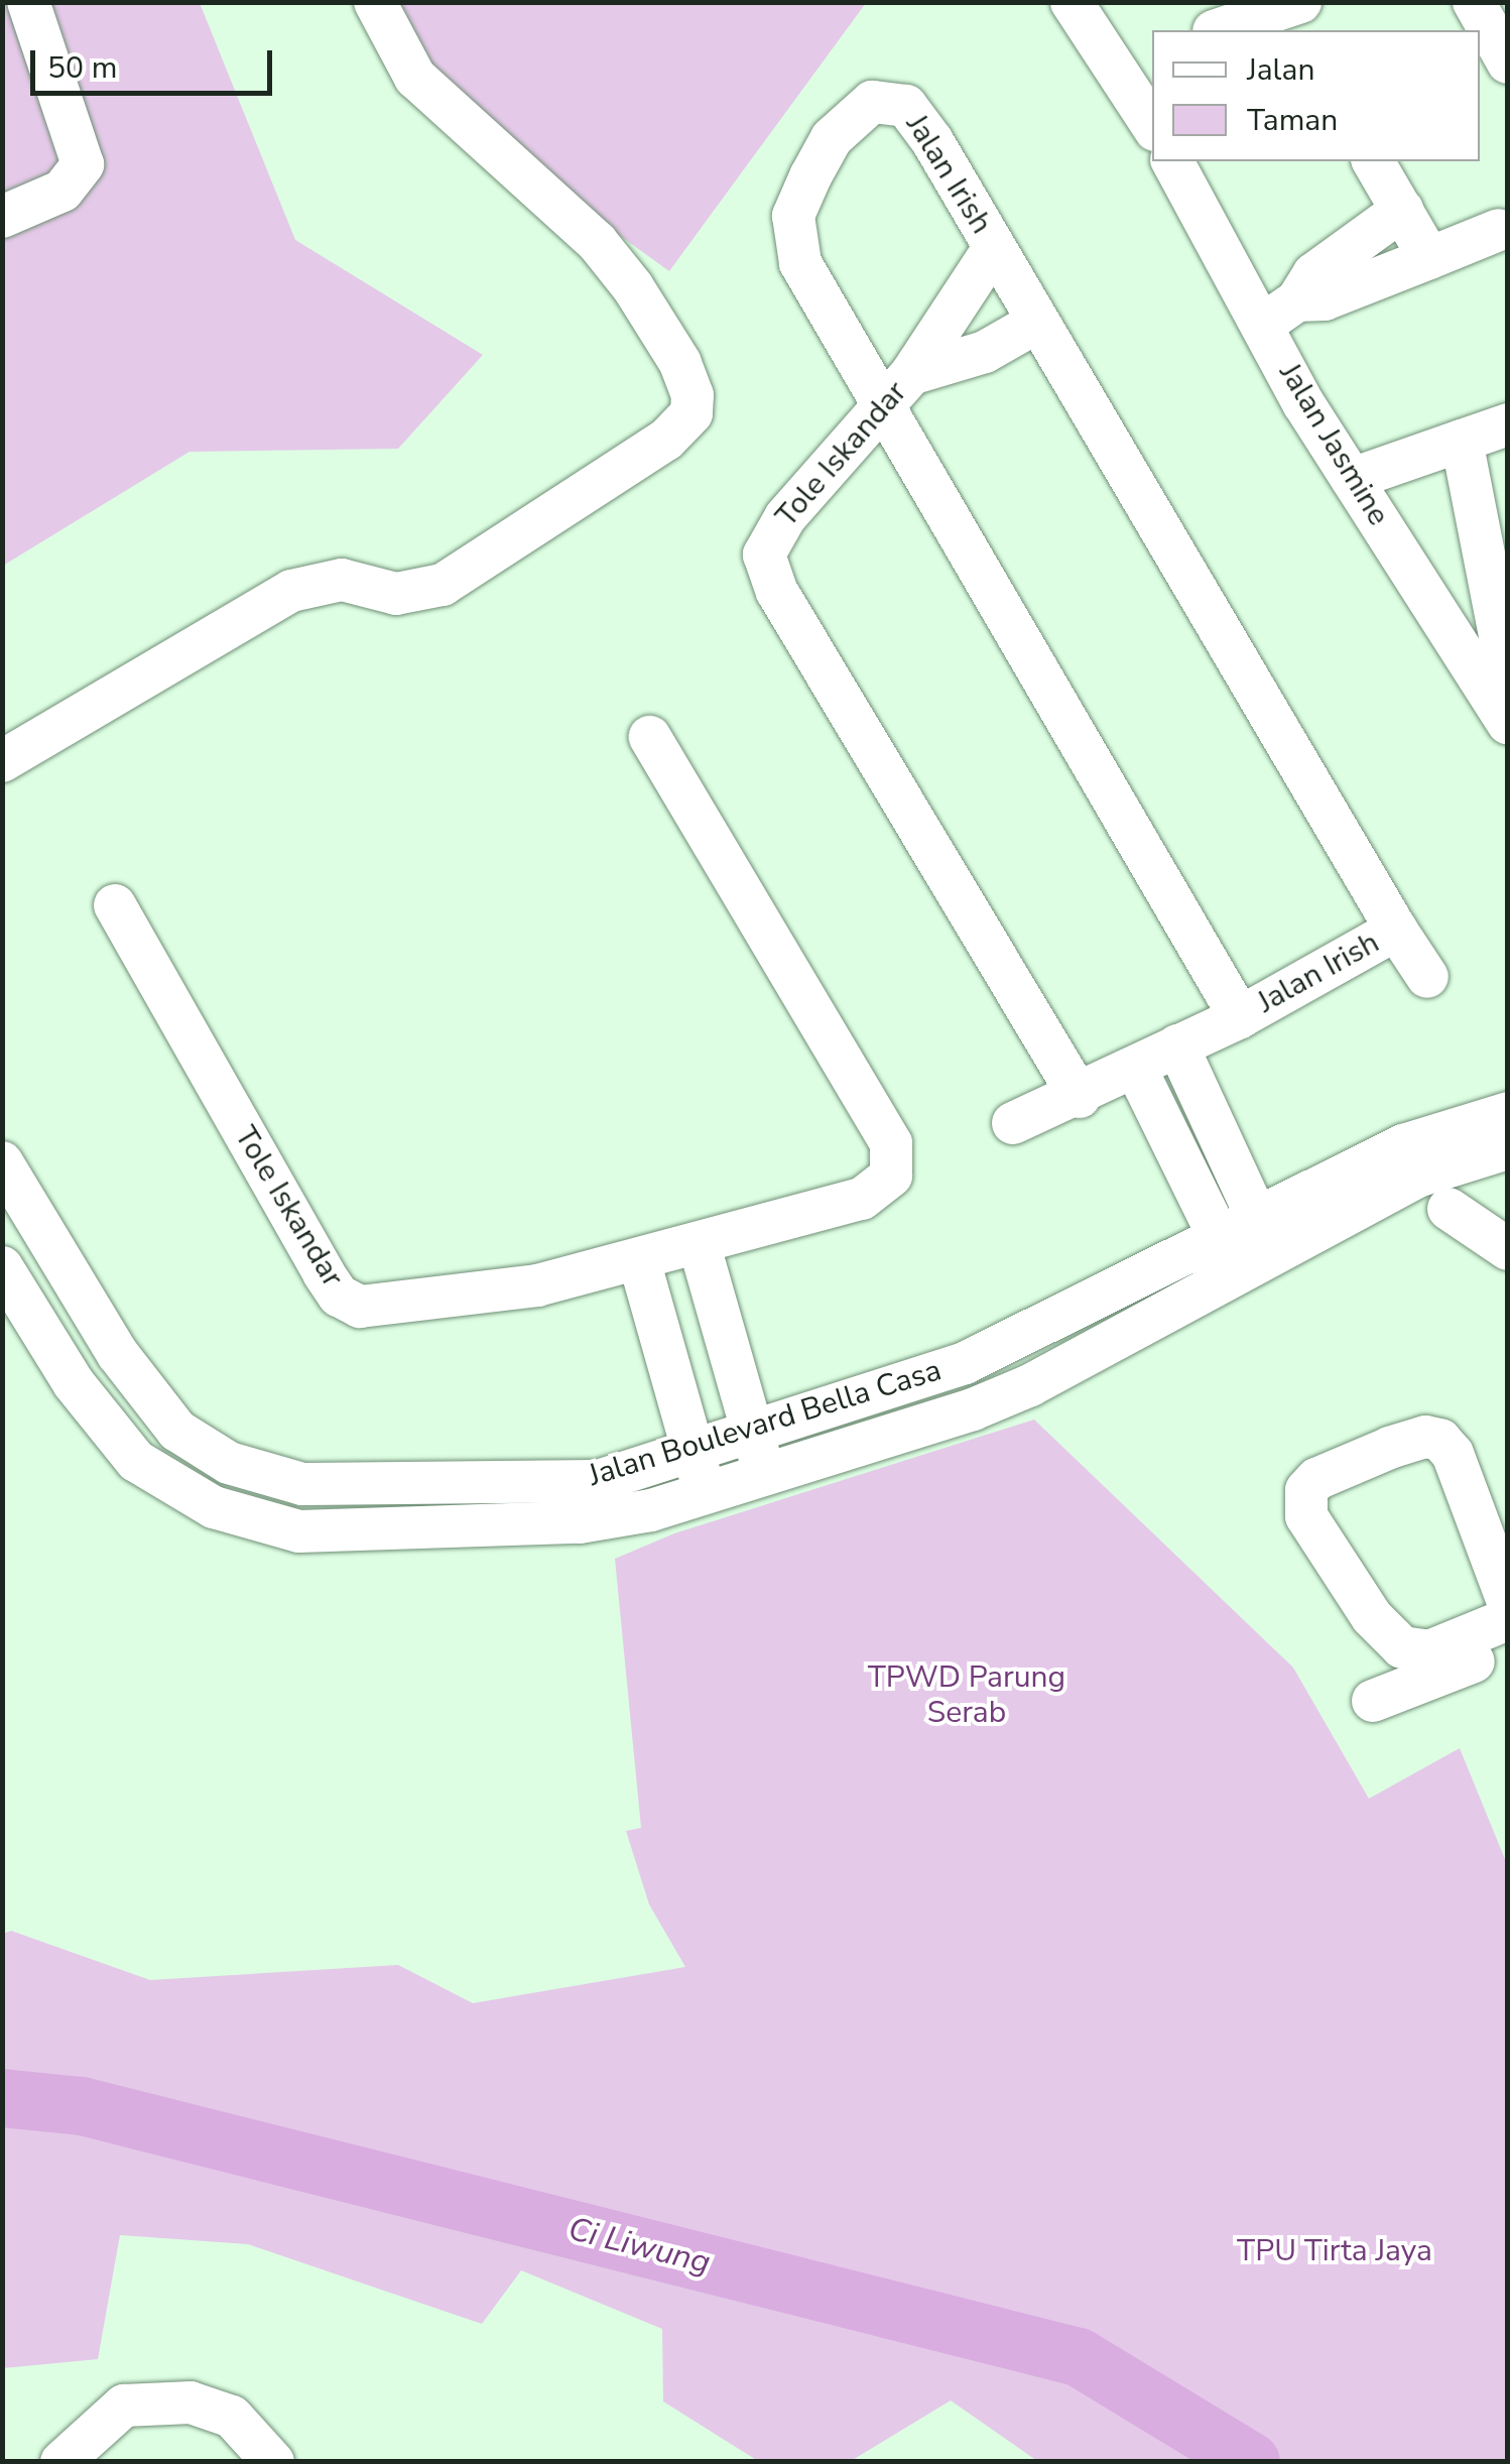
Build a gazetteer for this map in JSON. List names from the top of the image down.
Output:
{
  "streets": {
    "street": [
      "Jalan Irish",
      "Jalan Jasmine",
      "Tole Iskandar",
      "Jalan Boulevard Bella Casa"
    ]
  },
  "crossings": [
    ["Jalan Irish", "Tole Iskandar"]
  ],
  "water": ["Ci Liwung"],
  "parks": ["TPWD Parung Serab", "TPU Tirta Jaya"],
  "legend": ["Jalan", "Taman"],
  "scale_bar": "50 m"
}
